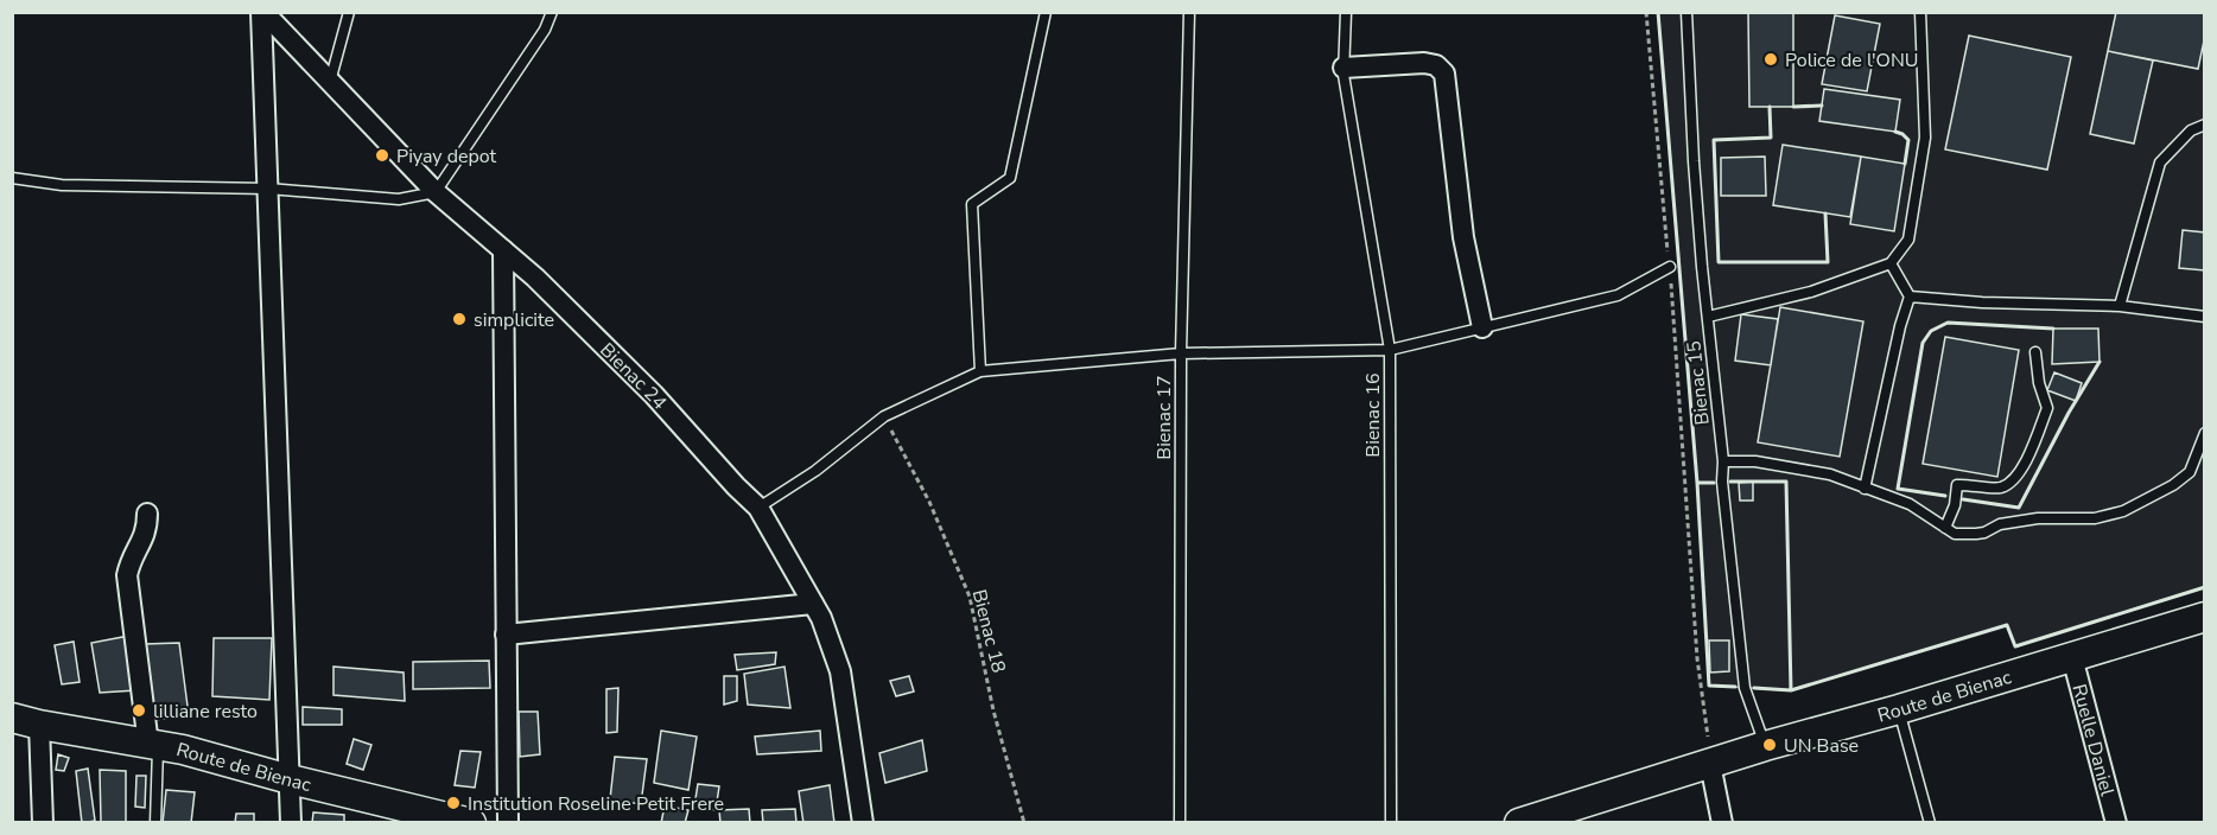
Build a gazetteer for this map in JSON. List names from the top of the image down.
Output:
{
  "streets": {
    "main road": ["Route de Bienac"],
    "street": ["Bienac 24", "Ruelle Daniel"],
    "lane": ["Bienac 15", "Bienac 16", "Bienac 17"],
    "path": ["Bienac 18"]
  },
  "crossings": [
    ["Bienac 15", "Route de Bienac"],
    ["Route de Bienac", "Ruelle Daniel"]
  ],
  "places": [
    "Police de l'ONU",
    "Piyay depot",
    "simplicite",
    "lilliane resto",
    "UN Base",
    "Institution Roseline Petit Frere"
  ]
}
